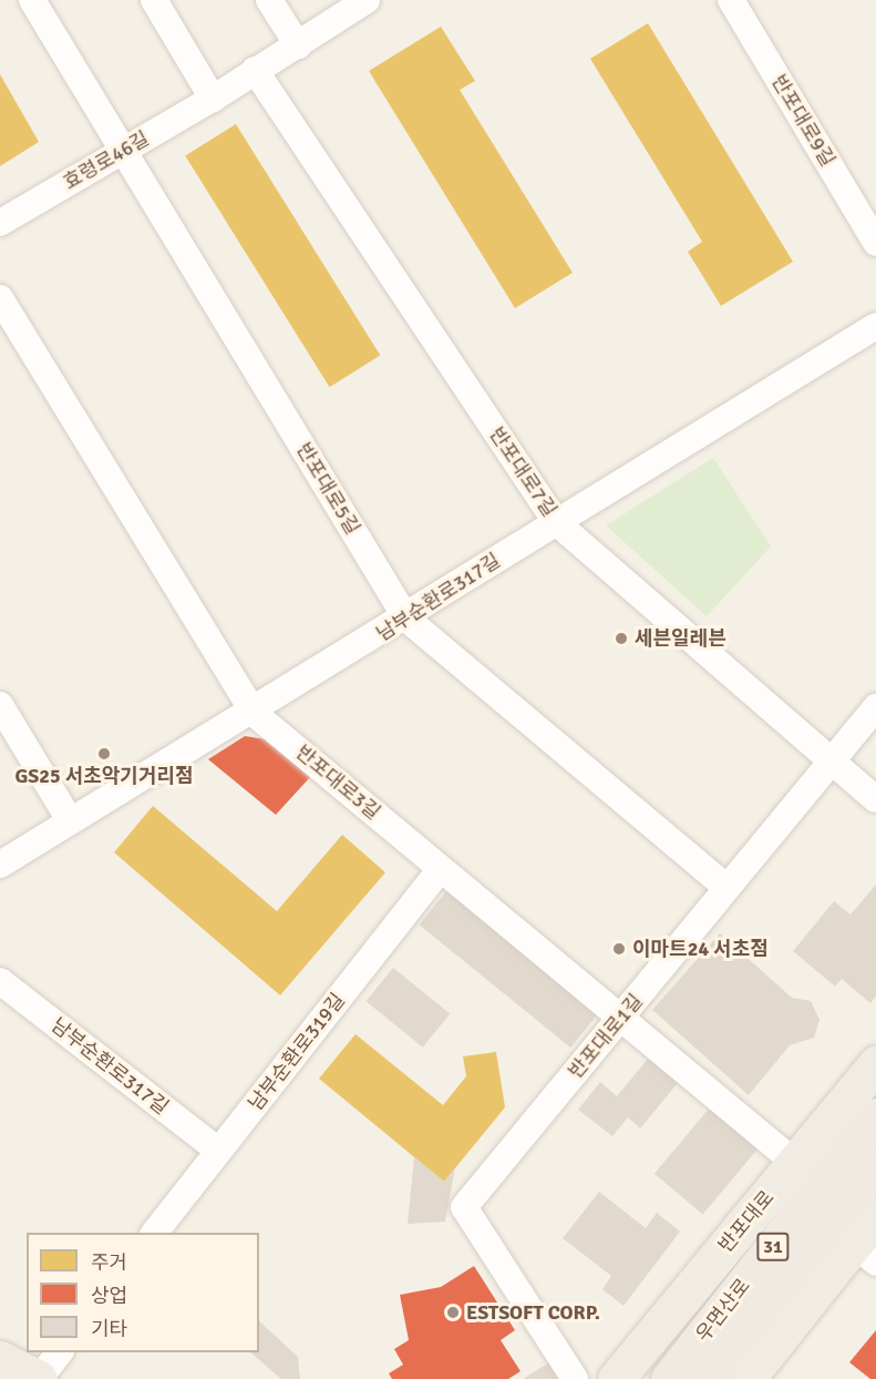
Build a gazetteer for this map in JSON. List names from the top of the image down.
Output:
{
  "streets": {
    "highway": ["31", "우면산로"],
    "main road": ["반포대로"],
    "street": [
      "반포대로9길",
      "효령로46길",
      "반포대로7길",
      "반포대로5길",
      "남부순환로317길",
      "반포대로3길",
      "반포대로1길",
      "남부순환로319길"
    ]
  },
  "crossings": [
    ["효령로46길", "반포대로7길"],
    ["효령로46길", "반포대로5길"],
    ["반포대로7길", "남부순환로317길"],
    ["반포대로7길", "반포대로1길"],
    ["반포대로5길", "남부순환로317길"],
    ["반포대로5길", "반포대로1길"],
    ["남부순환로317길", "반포대로3길"],
    ["남부순환로317길", "남부순환로319길"],
    ["반포대로3길", "반포대로1길"],
    ["반포대로3길", "남부순환로319길"],
    ["반포대로3길", "반포대로"]
  ],
  "places": [
    "세븐일레븐",
    "GS25 서초악기거리점",
    "이마트24 서초점",
    "ESTSOFT CORP."
  ],
  "legend": ["주거", "상업", "기타"]
}
